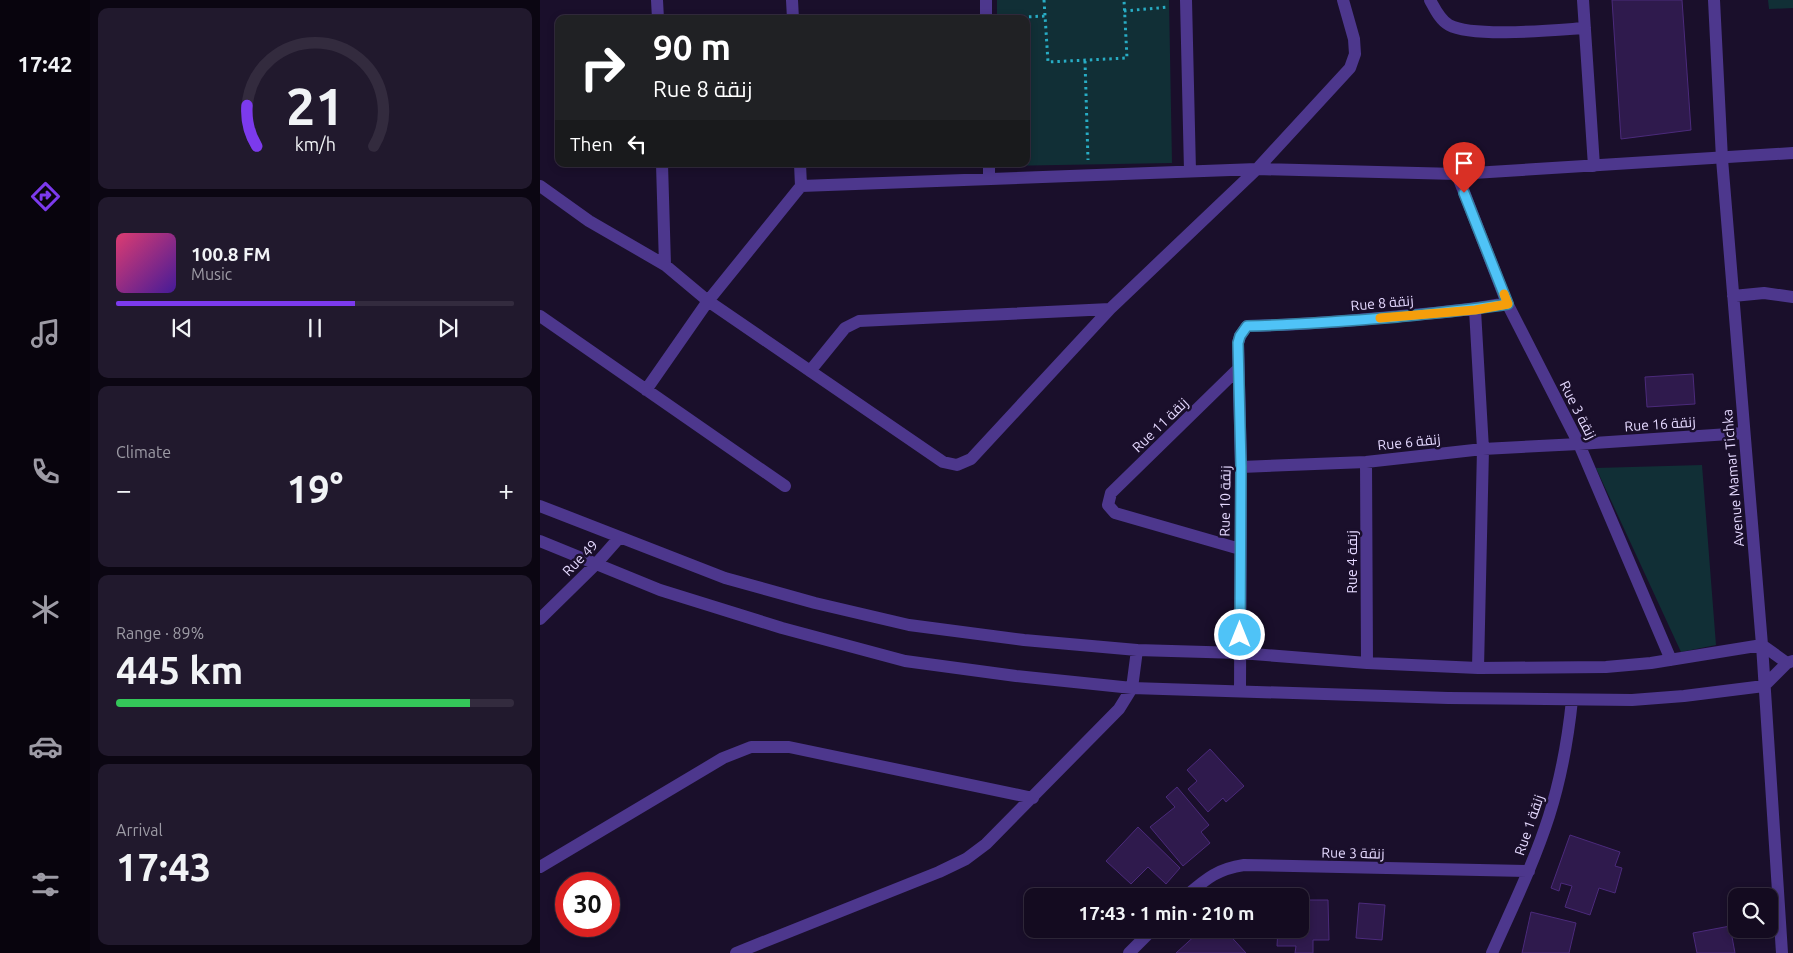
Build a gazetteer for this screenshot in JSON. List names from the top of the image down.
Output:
{
  "streets": {
    "street": [
      "Rue 8 زنقة",
      "Rue 3 زنقة",
      "Rue 16 زنقة",
      "Rue 11 زنقة",
      "Rue 6 زنقة",
      "Avenue Mamar Tichka",
      "Rue 10 زنقة",
      "Rue 49",
      "Rue 4 زنقة",
      "Rue 1 زنقة"
    ]
  },
  "crossings": [
    ["Rue 8 زنقة", "Rue 3 زنقة"],
    ["Rue 8 زنقة", "Rue 10 زنقة"],
    ["Rue 3 زنقة", "Rue 16 زنقة"],
    ["Rue 3 زنقة", "Rue 6 زنقة"],
    ["Rue 3 زنقة", "Rue 1 زنقة"],
    ["Rue 16 زنقة", "Rue 6 زنقة"],
    ["Rue 16 زنقة", "Avenue Mamar Tichka"],
    ["Rue 11 زنقة", "Rue 10 زنقة"],
    ["Rue 6 زنقة", "Rue 10 زنقة"],
    ["Rue 6 زنقة", "Rue 4 زنقة"]
  ],
  "page": {
    "tabs": "17:42",
    "turn": ["90 m", "Rue 8 زنقة"],
    "then": "Then",
    "song": ["100.8 FM", "Music"],
    "tile": [
      "Climate",
      ["Range · 89%", "445 km"],
      ["Arrival", "17:43"]
    ],
    "heat": ["−", "19°", "+"],
    "limit": "30",
    "trip": "17:43 · 1 min · 210 m",
    "gauge": ["21", "km/h"]
  }
}
